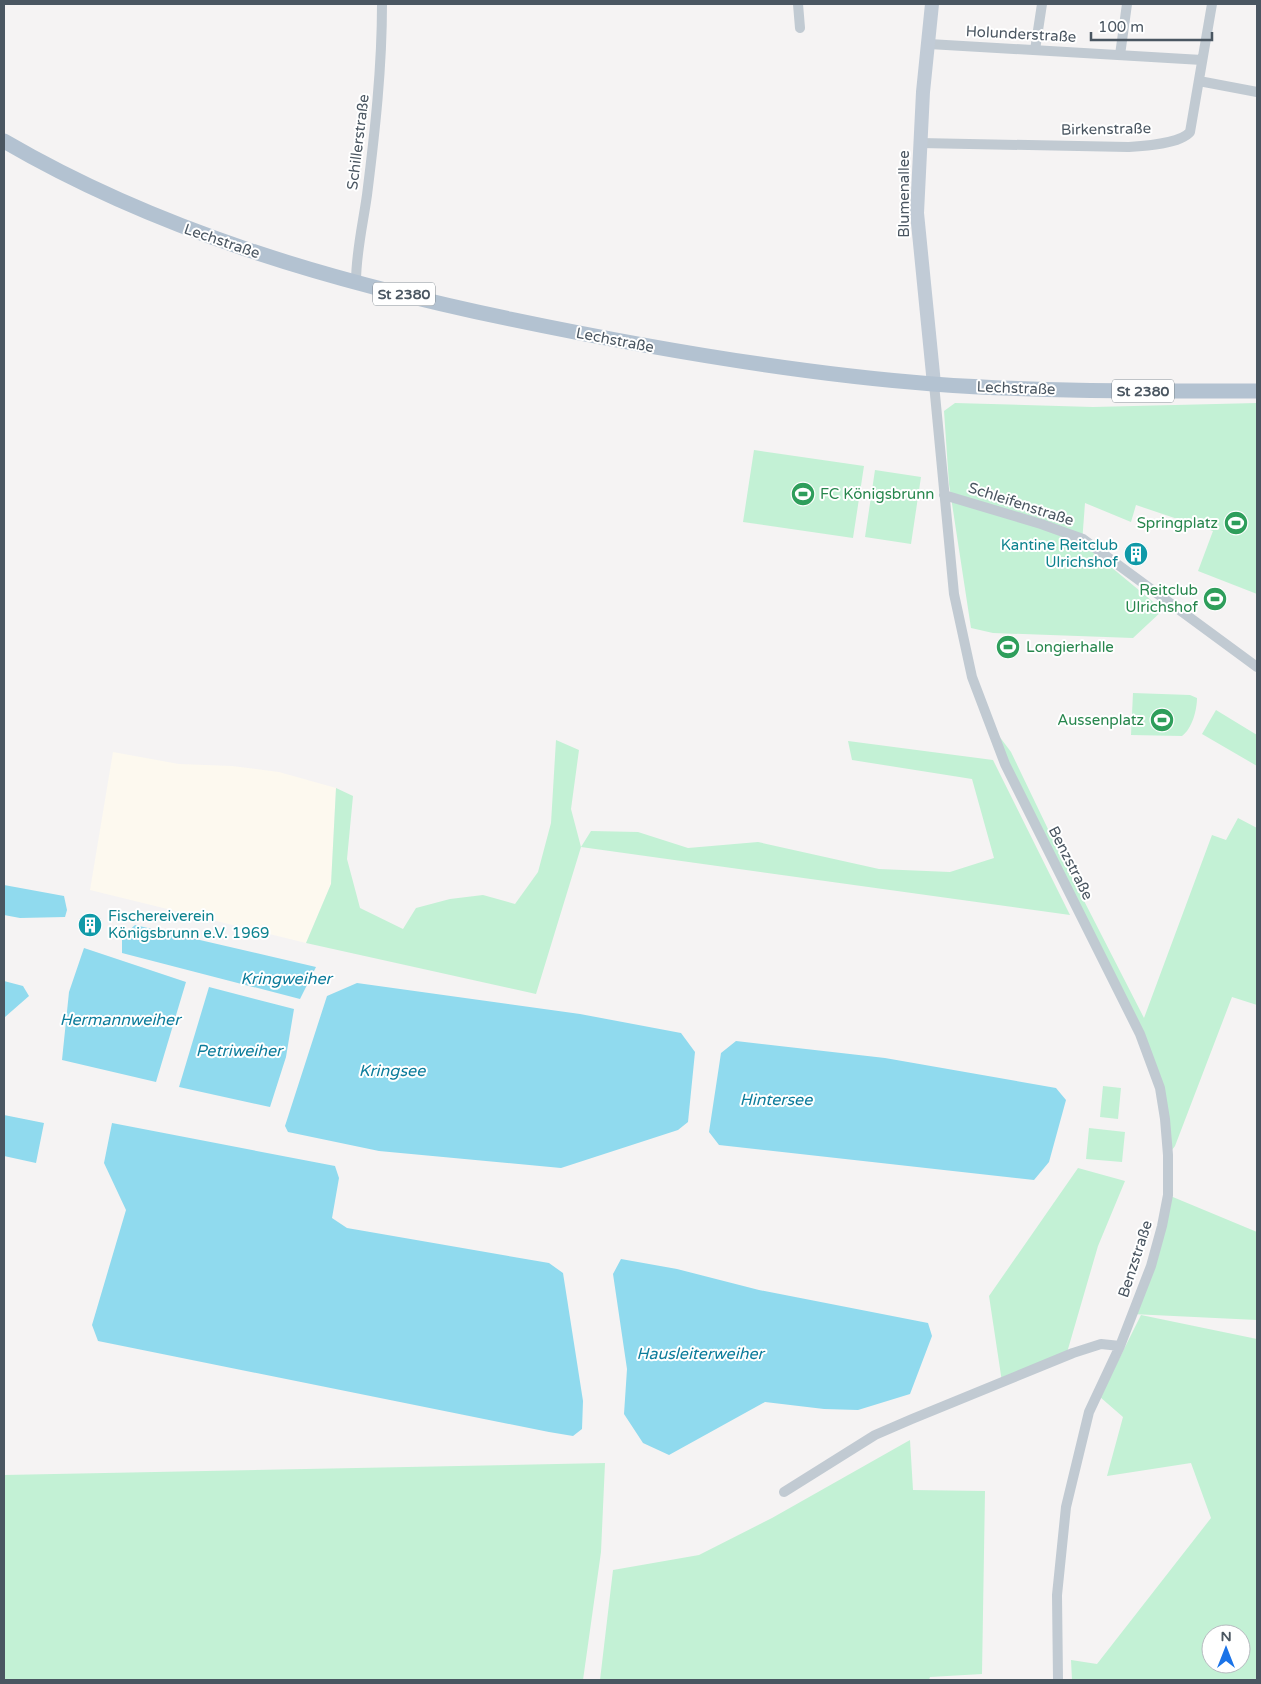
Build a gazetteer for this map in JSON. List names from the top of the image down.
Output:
{
  "streets": {
    "main road": ["Lechstraße", "St 2380"],
    "street": [
      "Holunderstraße",
      "Birkenstraße",
      "Schillerstraße",
      "Blumenallee",
      "Schleifenstraße",
      "Benzstraße"
    ]
  },
  "crossings": [
    ["Holunderstraße", "Birkenstraße"],
    ["Holunderstraße", "Blumenallee"],
    ["Birkenstraße", "Blumenallee"],
    ["Schillerstraße", "Lechstraße"],
    ["Blumenallee", "Lechstraße"],
    ["Blumenallee", "Benzstraße"],
    ["Lechstraße", "Benzstraße"],
    ["Schleifenstraße", "Benzstraße"]
  ],
  "water": [
    "Kringweiher",
    "Hermannweiher",
    "Petriweiher",
    "Kringsee",
    "Hintersee",
    "Hausleiterweiher"
  ],
  "places": {
    "sports": [
      "FC Königsbrunn",
      "Springplatz",
      "Reitclub Ulrichshof",
      "Longierhalle",
      "Aussenplatz"
    ],
    "building": ["Kantine Reitclub Ulrichshof", "Fischereiverein Königsbrunn e.V. 1969"]
  },
  "scale_bar": "100 m",
  "north": "top"
}
